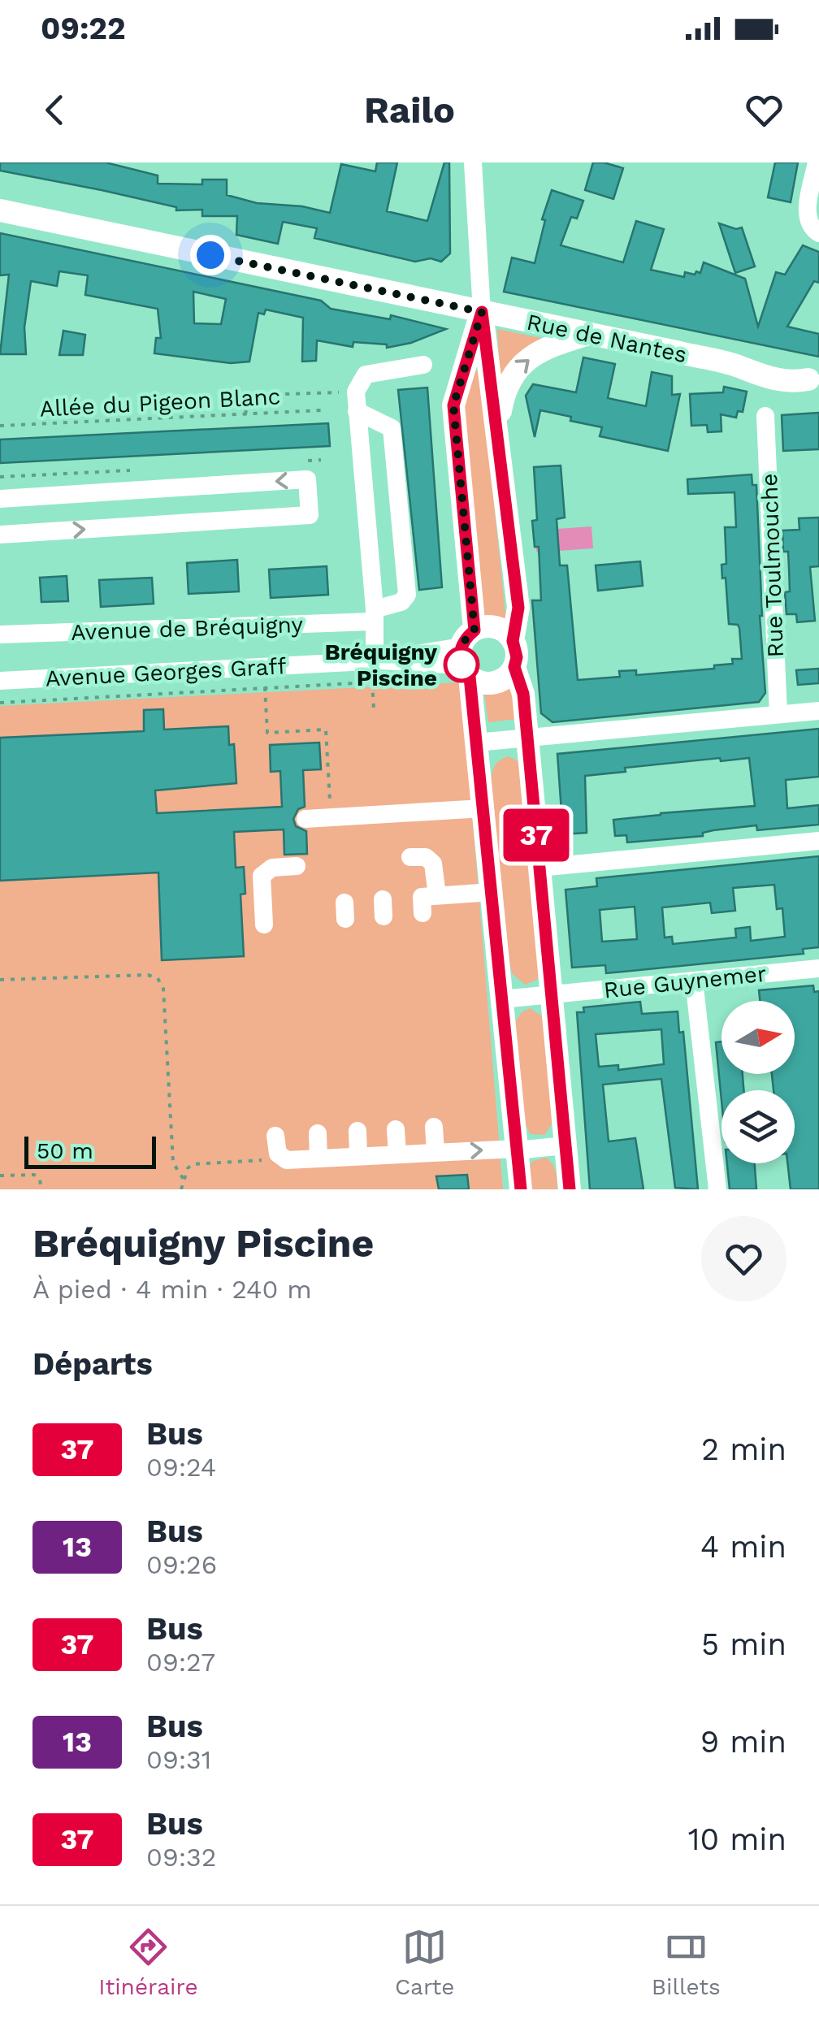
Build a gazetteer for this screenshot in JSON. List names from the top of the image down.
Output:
{
  "streets": {
    "main road": ["Rue de Nantes"],
    "street": [
      "Rue Toulmouche",
      "Avenue de Bréquigny",
      "Avenue Georges Graff",
      "Rue Guynemer"
    ],
    "path": ["Allée du Pigeon Blanc"]
  },
  "places": ["Bréquigny Piscine"],
  "lines": ["bus line 37"],
  "scale_bar": "50 m",
  "north": "right",
  "page": {
    "status": "09:22",
    "header": "Railo",
    "on_map": "37",
    "scale": "50 m",
    "heading": [
      ["Bréquigny Piscine", "À pied · 4 min · 240 m"],
      "Départs"
    ],
    "list": [
      {
        "mark": "37",
        "name": "Bus",
        "note": "09:24",
        "value": "2 min"
      },
      {
        "mark": "13",
        "name": "Bus",
        "note": "09:26",
        "value": "4 min"
      },
      {
        "mark": "37",
        "name": "Bus",
        "note": "09:27",
        "value": "5 min"
      },
      {
        "mark": "13",
        "name": "Bus",
        "note": "09:31",
        "value": "9 min"
      },
      {
        "mark": "37",
        "name": "Bus",
        "note": "09:32",
        "value": "10 min"
      }
    ],
    "tabs": ["Itinéraire", "Carte", "Billets"]
  }
}
